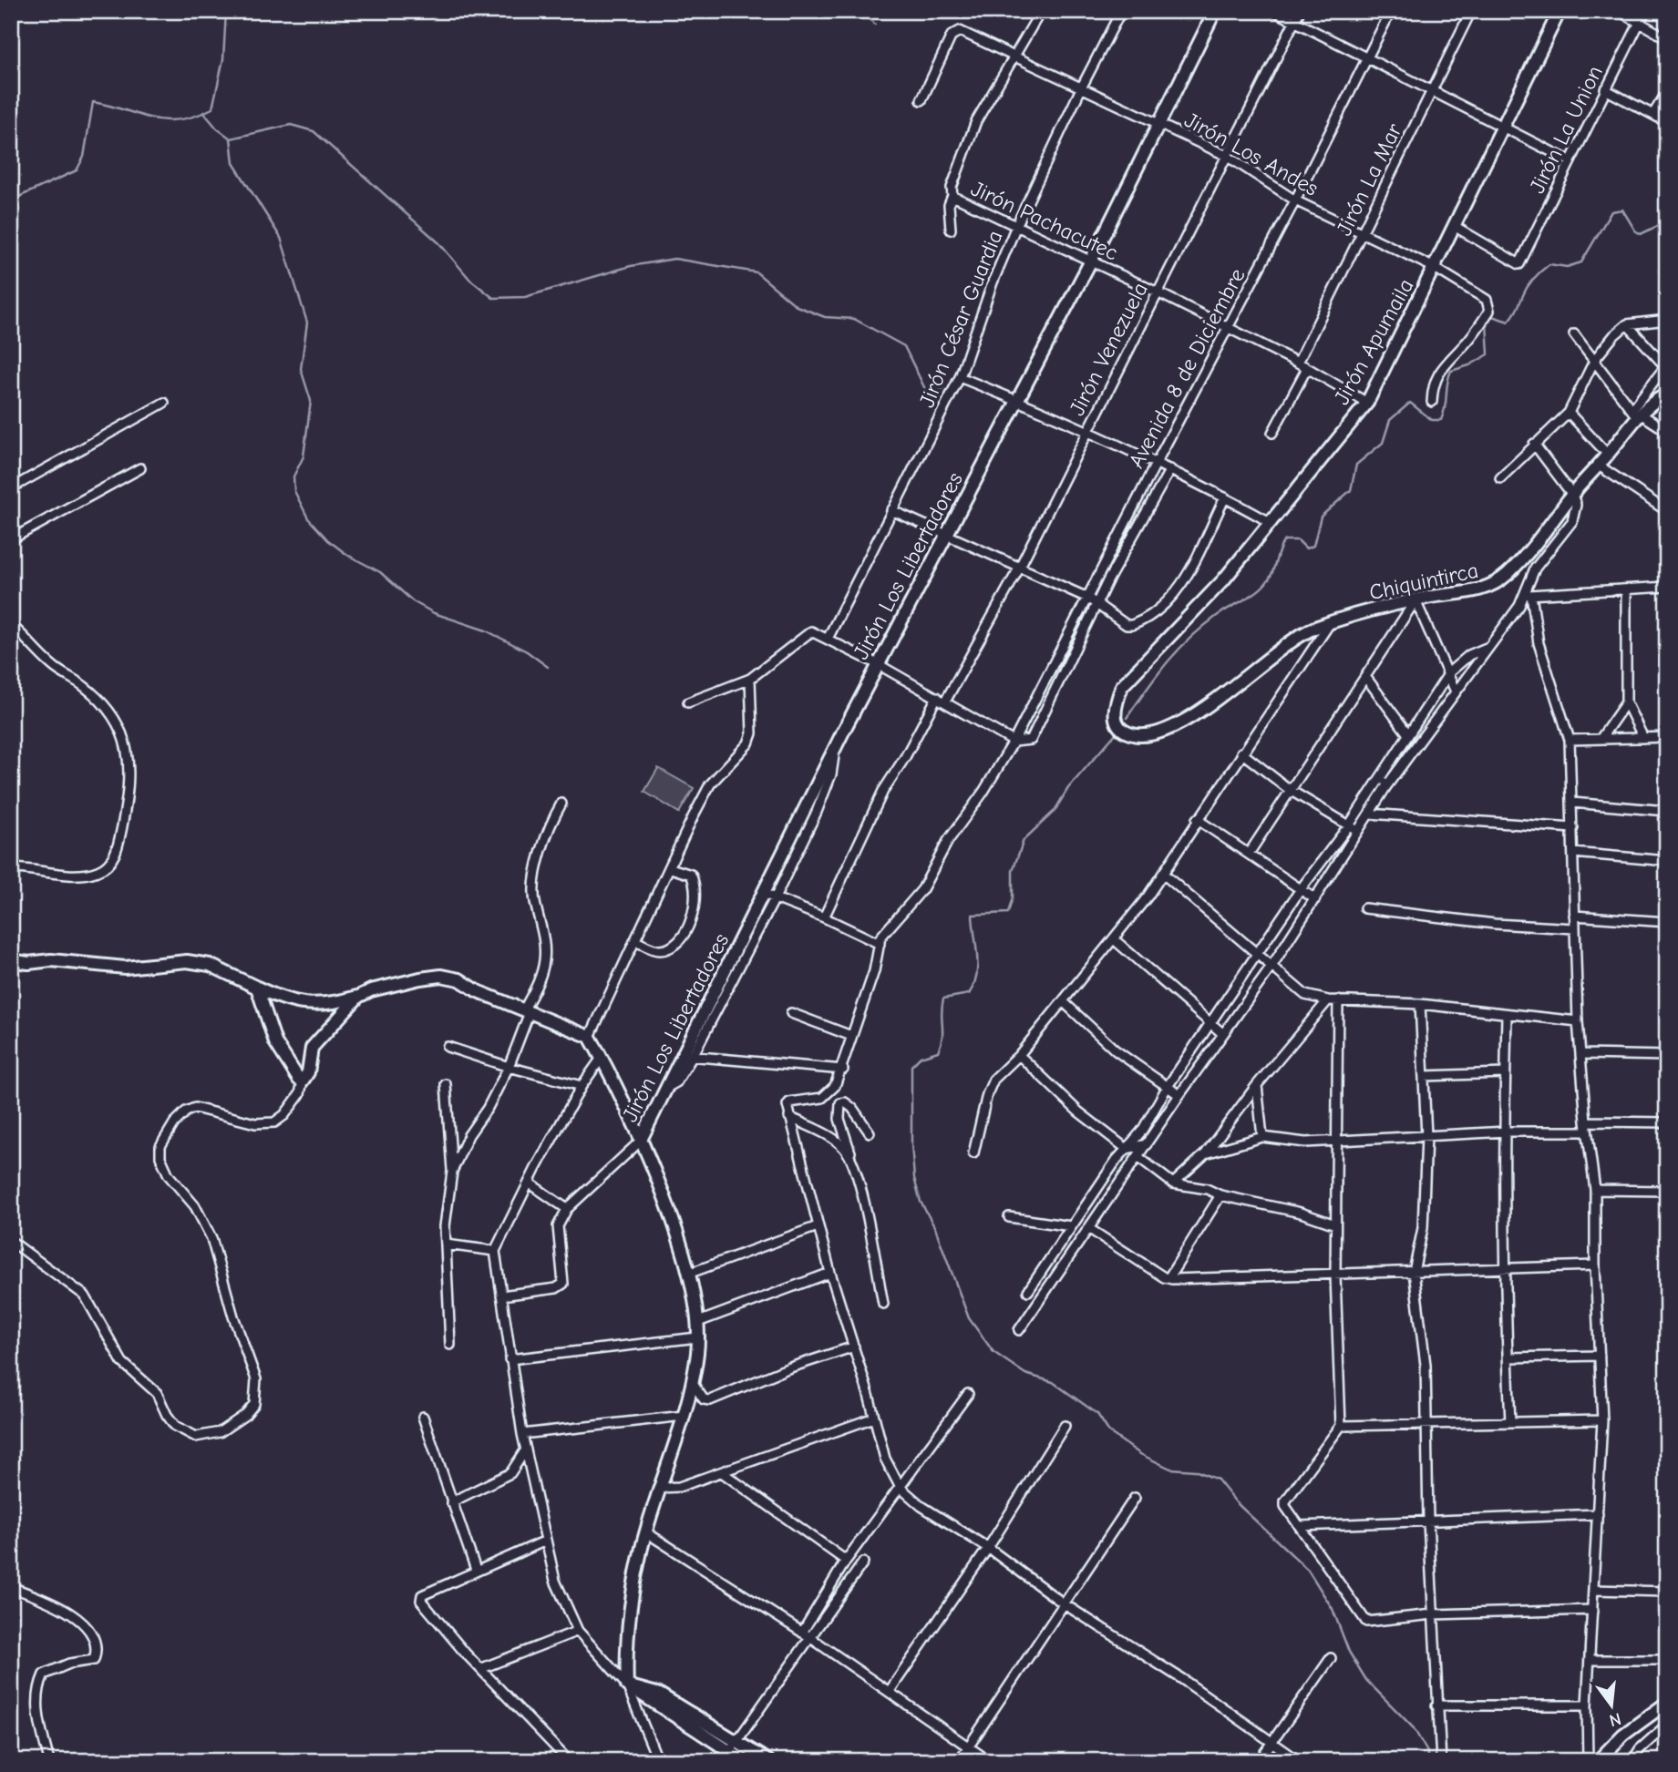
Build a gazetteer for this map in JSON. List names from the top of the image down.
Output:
{
  "streets": {
    "street": [
      "Jirón La Union",
      "Jirón Los Andes",
      "Jirón La Mar",
      "Jirón Pachacutec",
      "Jirón César Guardia",
      "Jirón Apumaila",
      "Jirón Venezuela",
      "Avenida 8 de Diciembre",
      "Jirón Los Libertadores",
      "Chiquintirca"
    ]
  },
  "crossings": [
    ["Jirón La Union", "Jirón Apumaila"],
    ["Jirón Los Andes", "Jirón La Mar"],
    ["Jirón Los Andes", "Jirón César Guardia"],
    ["Jirón Los Andes", "Jirón Apumaila"],
    ["Jirón Los Andes", "Jirón Venezuela"],
    ["Jirón Los Andes", "Avenida 8 de Diciembre"],
    ["Jirón Los Andes", "Jirón Los Libertadores"],
    ["Jirón La Mar", "Jirón Pachacutec"],
    ["Jirón Pachacutec", "Jirón César Guardia"],
    ["Jirón Pachacutec", "Jirón Apumaila"],
    ["Jirón Pachacutec", "Jirón Venezuela"],
    ["Jirón Pachacutec", "Avenida 8 de Diciembre"],
    ["Jirón Pachacutec", "Jirón Los Libertadores"],
    ["Jirón Apumaila", "Chiquintirca"]
  ],
  "north": "bottom"
}
